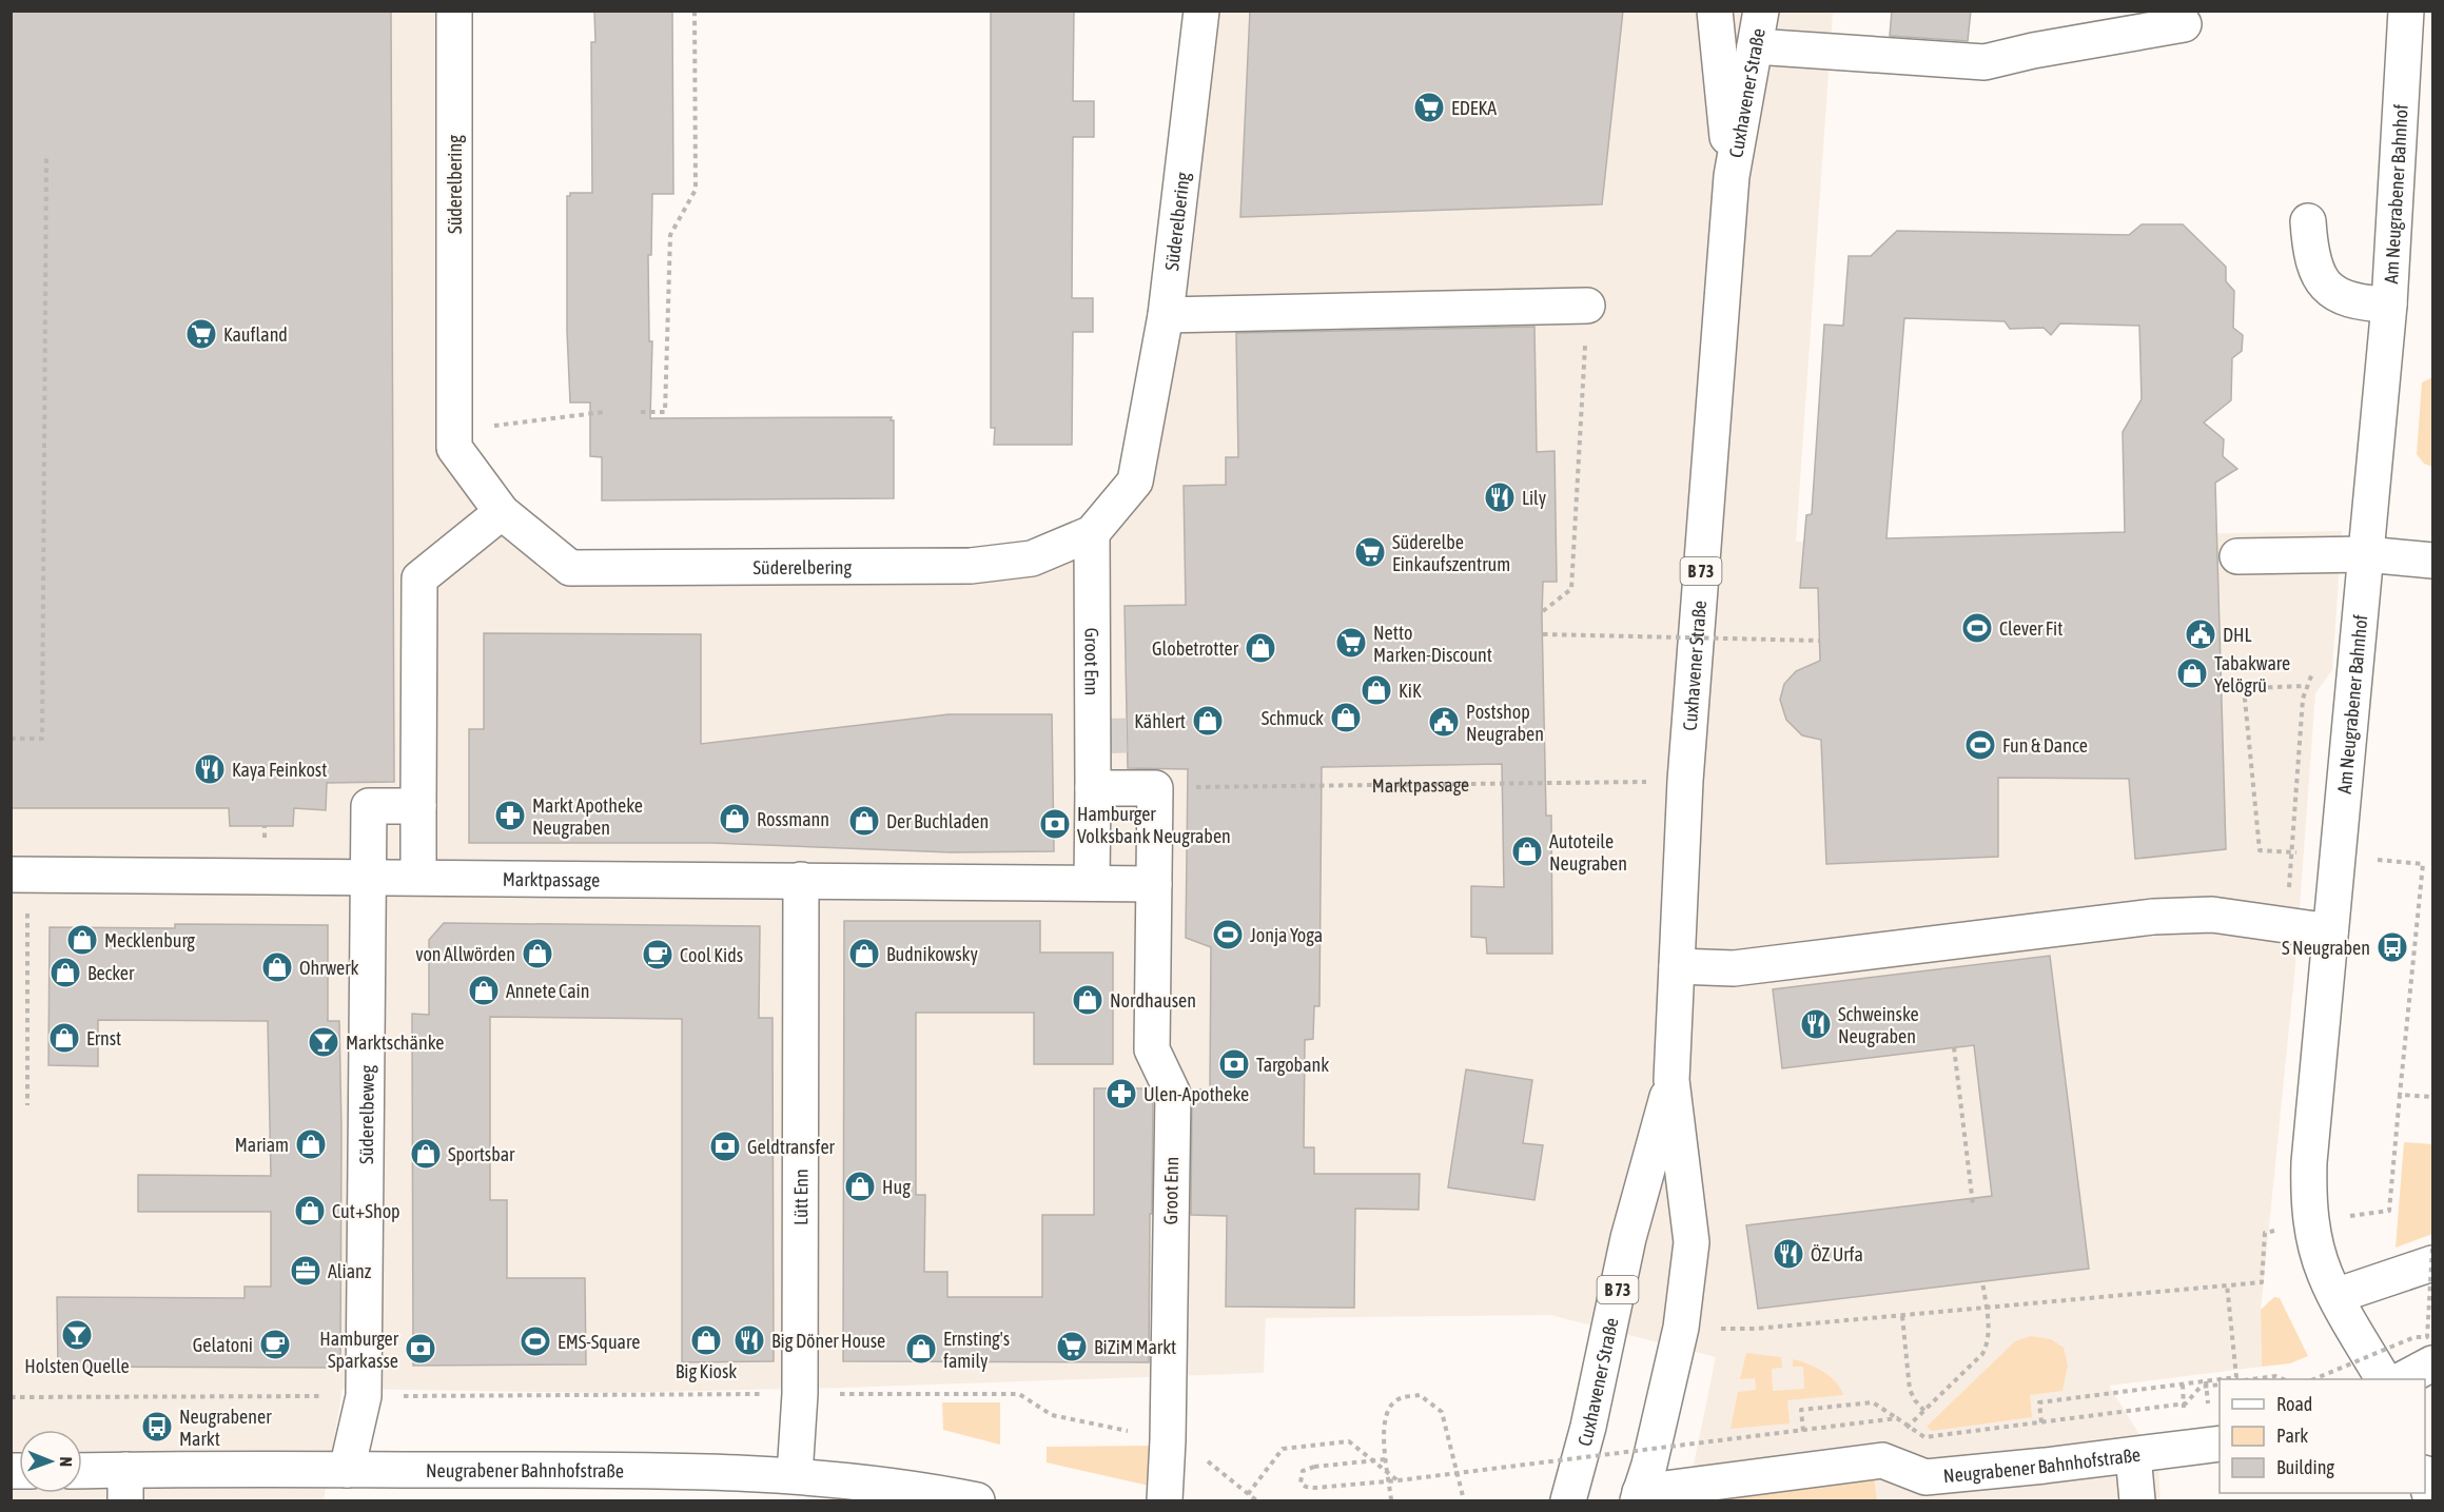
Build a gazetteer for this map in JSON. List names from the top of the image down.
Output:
{
  "streets": {
    "street": [
      "Cuxhavener Straße",
      "Süderelbering",
      "Am Neugrabener Bahnhof",
      "B 73",
      "Groot Enn",
      "Marktpassage",
      "Süderelbeweg",
      "Lütt Enn",
      "Neugrabener Bahnhofstraße"
    ]
  },
  "crossings": [
    ["Cuxhavener Straße", "Marktpassage"],
    ["Cuxhavener Straße", "Neugrabener Bahnhofstraße"],
    ["Süderelbering", "Groot Enn"],
    ["Groot Enn", "Marktpassage"],
    ["Marktpassage", "Süderelbeweg"],
    ["Marktpassage", "Lütt Enn"],
    ["Süderelbeweg", "Neugrabener Bahnhofstraße"],
    ["Lütt Enn", "Neugrabener Bahnhofstraße"]
  ],
  "places": {
    "supermarket": [
      "EDEKA",
      "Kaufland",
      "Süderelbe Einkaufszentrum",
      "Netto Marken-Discount",
      "BiZiM Markt"
    ],
    "restaurant": [
      "Lily",
      "Kaya Feinkost",
      "Schweinske Neugraben",
      "ÖZ Urfa",
      "Big Döner House"
    ],
    "sports": [
      "Clever Fit",
      "Fun & Dance",
      "Jonja Yoga",
      "EMS-Square"
    ],
    "public building": ["DHL", "Postshop Neugraben"],
    "shop": [
      "Globetrotter",
      "Tabakware Yelögrü",
      "KiK",
      "Schmuck",
      "Kählert",
      "Rossmann",
      "Der Buchladen",
      "Autoteile Neugraben",
      "Mecklenburg",
      "von Allwörden",
      "Budnikowsky",
      "Ohrwerk",
      "Becker",
      "Annete Cain",
      "Nordhausen",
      "Ernst",
      "Mariam",
      "Sportsbar",
      "Hug",
      "Cut+Shop",
      "Big Kiosk",
      "Ernsting's family"
    ],
    "pharmacy": ["Markt Apotheke Neugraben", "Ulen-Apotheke"],
    "bank": [
      "Hamburger Volksbank Neugraben",
      "Targobank",
      "Geldtransfer",
      "Hamburger Sparkasse"
    ],
    "bus stop": ["S Neugraben", "Neugrabener Markt"],
    "cafe": ["Cool Kids", "Gelatoni"],
    "bar": ["Marktschänke", "Holsten Quelle"],
    "office": ["Alianz"]
  },
  "legend": ["Road", "Park", "Building"],
  "north": "right"
}
